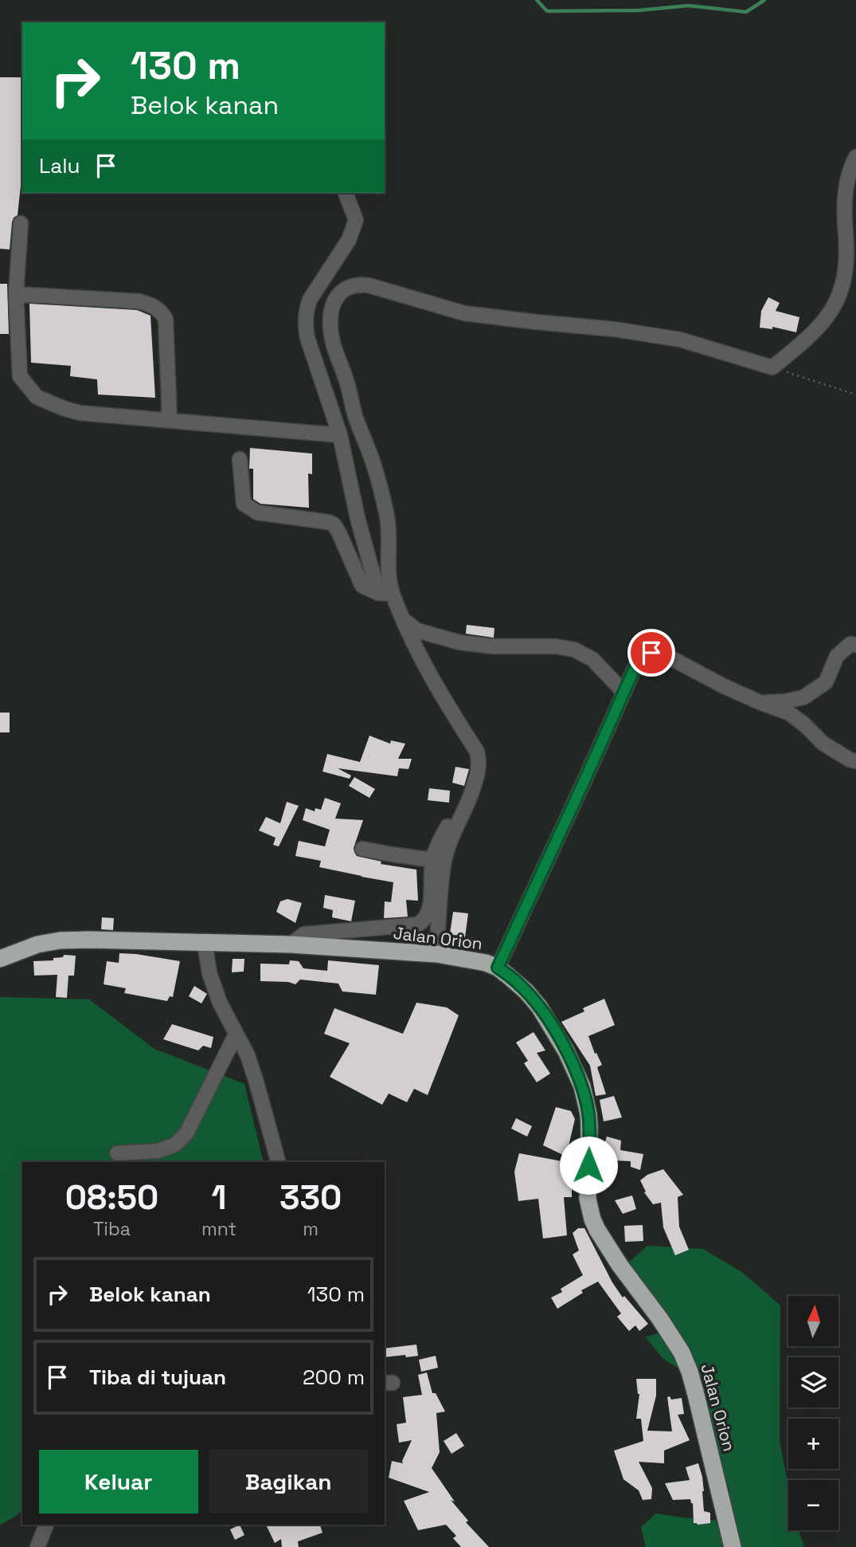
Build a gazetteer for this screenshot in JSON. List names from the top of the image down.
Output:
{
  "streets": {
    "highway": ["Jalan Orion"]
  },
  "north": "top",
  "page": {
    "turn": ["130 m", "Belok kanan"],
    "then": "Lalu",
    "eta": [
      "08:50",
      "Tiba",
      "1",
      "mnt",
      "330",
      "m"
    ],
    "list": [
      {
        "name": "Belok kanan",
        "value": "130 m"
      },
      {
        "name": "Tiba di tujuan",
        "value": "200 m"
      }
    ],
    "map_buttons": ["+", "−"],
    "buttons": ["Keluar", "Bagikan"]
  }
}
